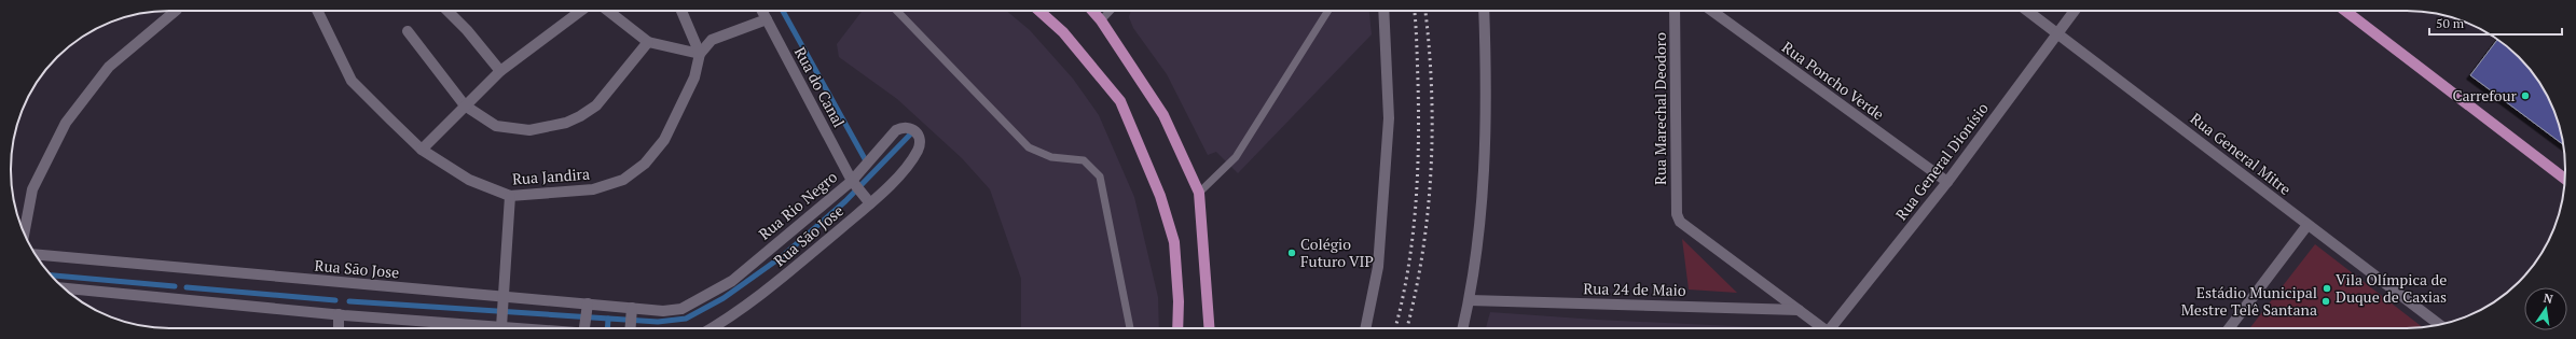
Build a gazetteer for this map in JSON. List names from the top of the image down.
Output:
{
  "streets": {
    "street": [
      "Rua Poncho Verde",
      "Rua do Canal",
      "Rua Marechal Deodoro",
      "Rua General Mitre",
      "Rua General Dionísio",
      "Rua Jandira",
      "Rua Rio Negro",
      "Rua Sāo Jose",
      "Rua 24 de Maio"
    ]
  },
  "crossings": [
    ["Rua Poncho Verde", "Rua General Dionísio"],
    ["Rua do Canal", "Rua Rio Negro"],
    ["Rua do Canal", "Rua Sāo Jose"],
    ["Rua Marechal Deodoro", "Rua 24 de Maio"],
    ["Rua General Mitre", "Rua General Dionísio"],
    ["Rua Rio Negro", "Rua Sāo Jose"]
  ],
  "places": [
    "Carrefour",
    "Colégio Futuro VIP",
    "Vila Olímpica de Duque de Caxias",
    "Estádio Municipal Mestre Telê Santana"
  ],
  "scale_bar": "50 m",
  "north": "top"
}
